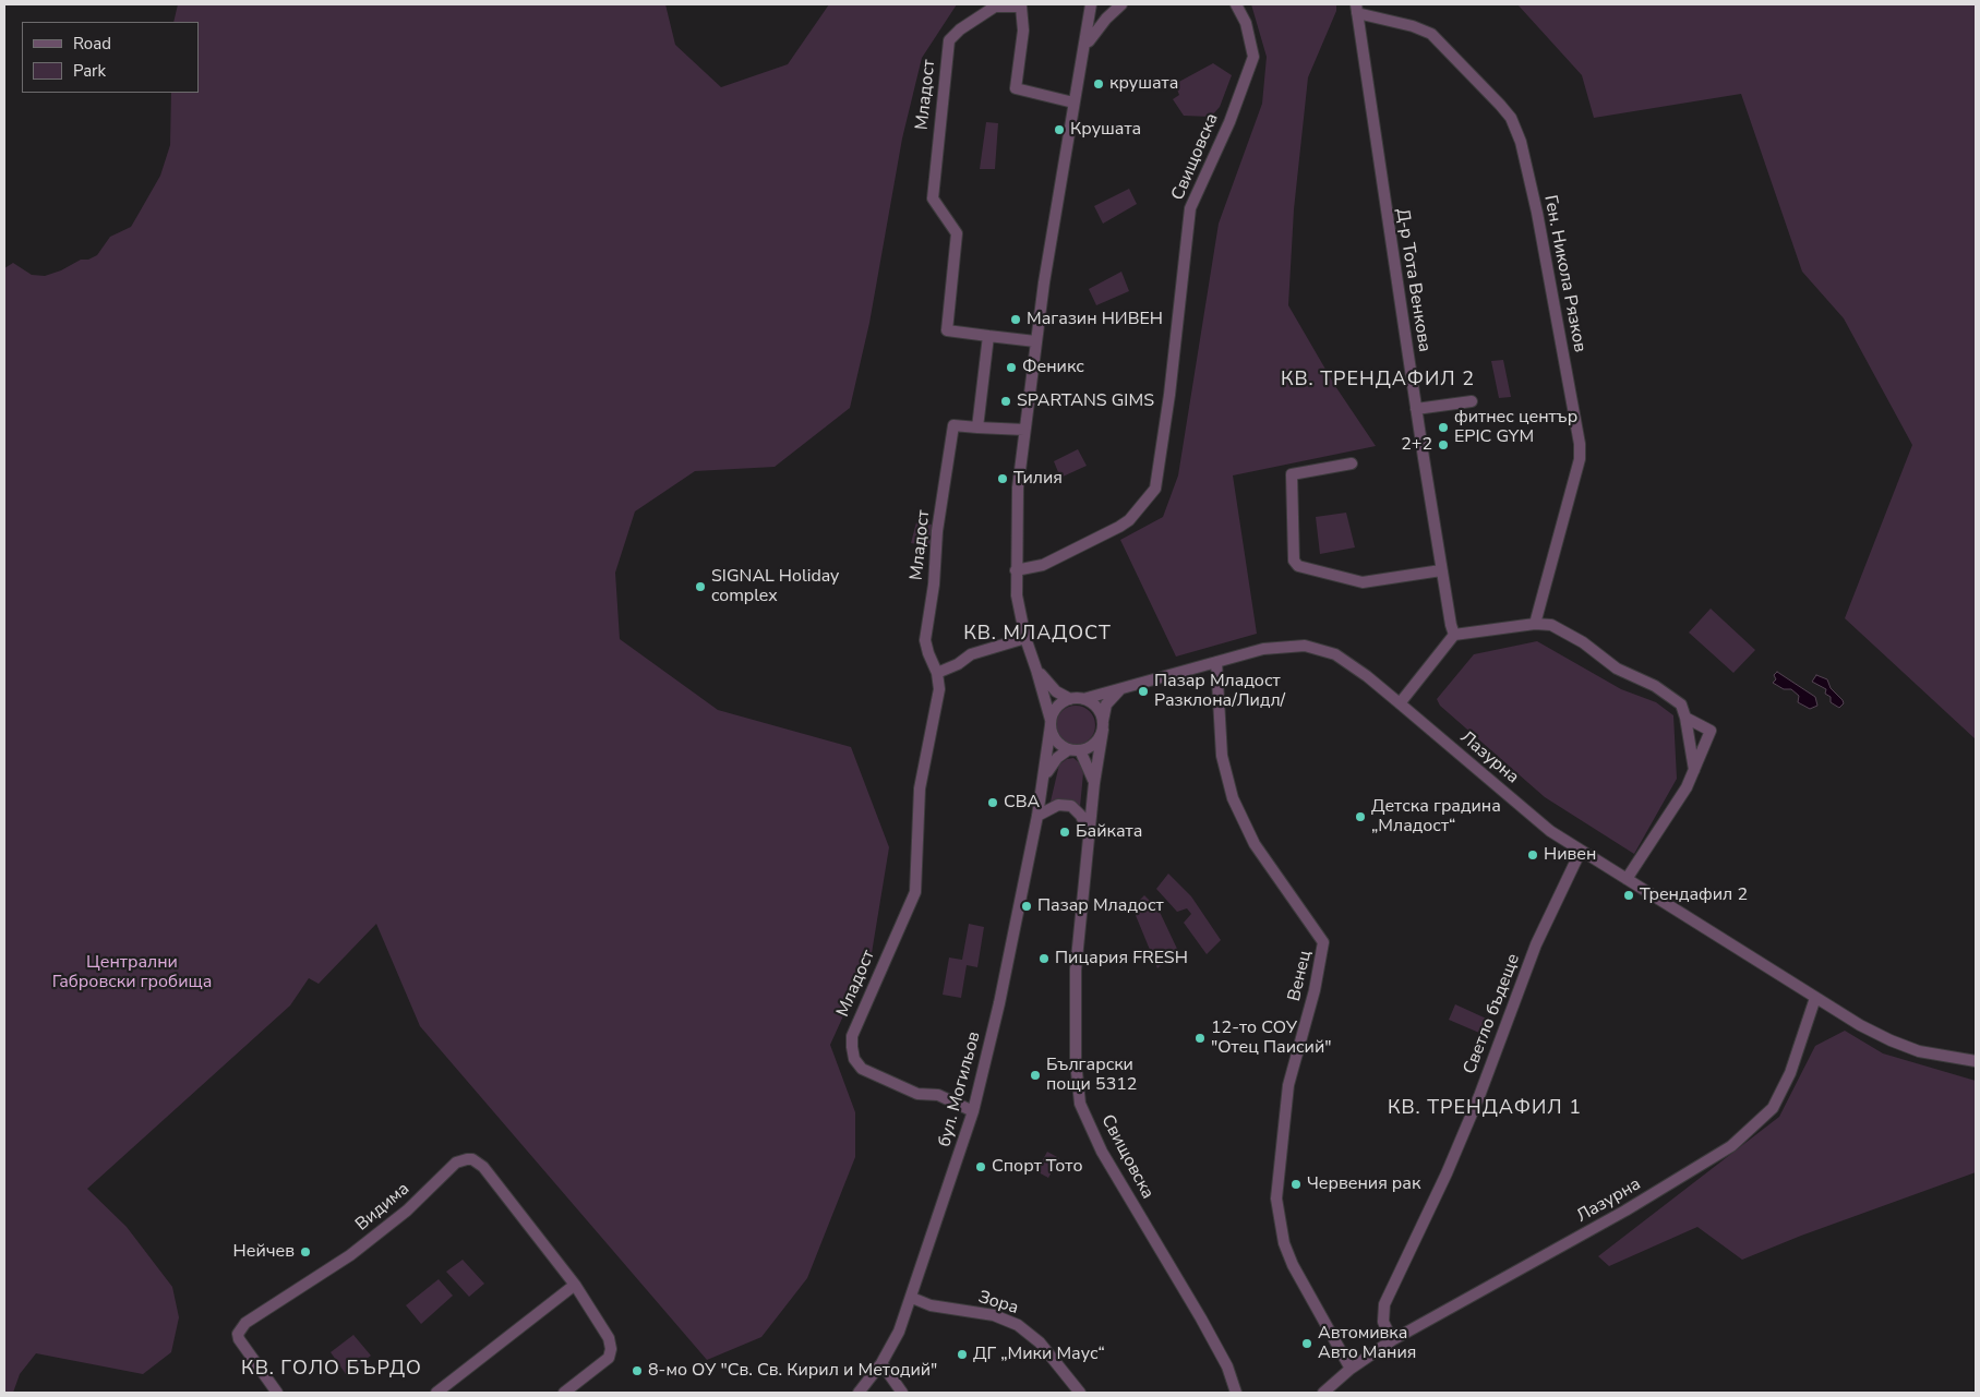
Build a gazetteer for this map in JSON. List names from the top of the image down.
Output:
{
  "streets": {
    "street": [
      "Младост",
      "Свищовска",
      "Ген. Никола Рязков",
      "Д-р Тота Венкова",
      "Лазурна",
      "Венец",
      "Светло бъдеще",
      "бул. Могильов",
      "Видима",
      "Зора"
    ]
  },
  "crossings": [
    ["Младост", "бул. Могильов"],
    ["Свищовска", "Лазурна"],
    ["Свищовска", "бул. Могильов"],
    ["Ген. Никола Рязков", "Д-р Тота Венкова"],
    ["Лазурна", "Венец"],
    ["Лазурна", "Светло бъдеще"],
    ["Лазурна", "бул. Могильов"],
    ["бул. Могильов", "Зора"]
  ],
  "districts": [
    "КВ. ТРЕНДАФИЛ 2",
    "КВ. МЛАДОСТ",
    "КВ. ТРЕНДАФИЛ 1",
    "КВ. ГОЛО БЪРДО"
  ],
  "parks": ["Централни Габровски гробища"],
  "places": [
    "крушата",
    "Крушата",
    "Магазин НИВЕН",
    "Феникс",
    "SPARTANS GIMS",
    "фитнес център EPIC GYM",
    "2+2",
    "Тилия",
    "SIGNAL Holiday complex",
    "Пазар Младост Разклона/Лидл/",
    "CBA",
    "Детска градина „Младост“",
    "Байката",
    "Нивен",
    "Трендафил 2",
    "Пазар Младост",
    "Пицария FRESH",
    "12-то СОУ \"Отец Паисий\"",
    "Български пощи 5312",
    "Спорт Тото",
    "Червения рак",
    "Нейчев",
    "Автомивка Авто Мания",
    "ДГ „Мики Маус“",
    "8-мо ОУ \"Св. Св. Кирил и Методий\""
  ],
  "legend": ["Road", "Park"]
}
